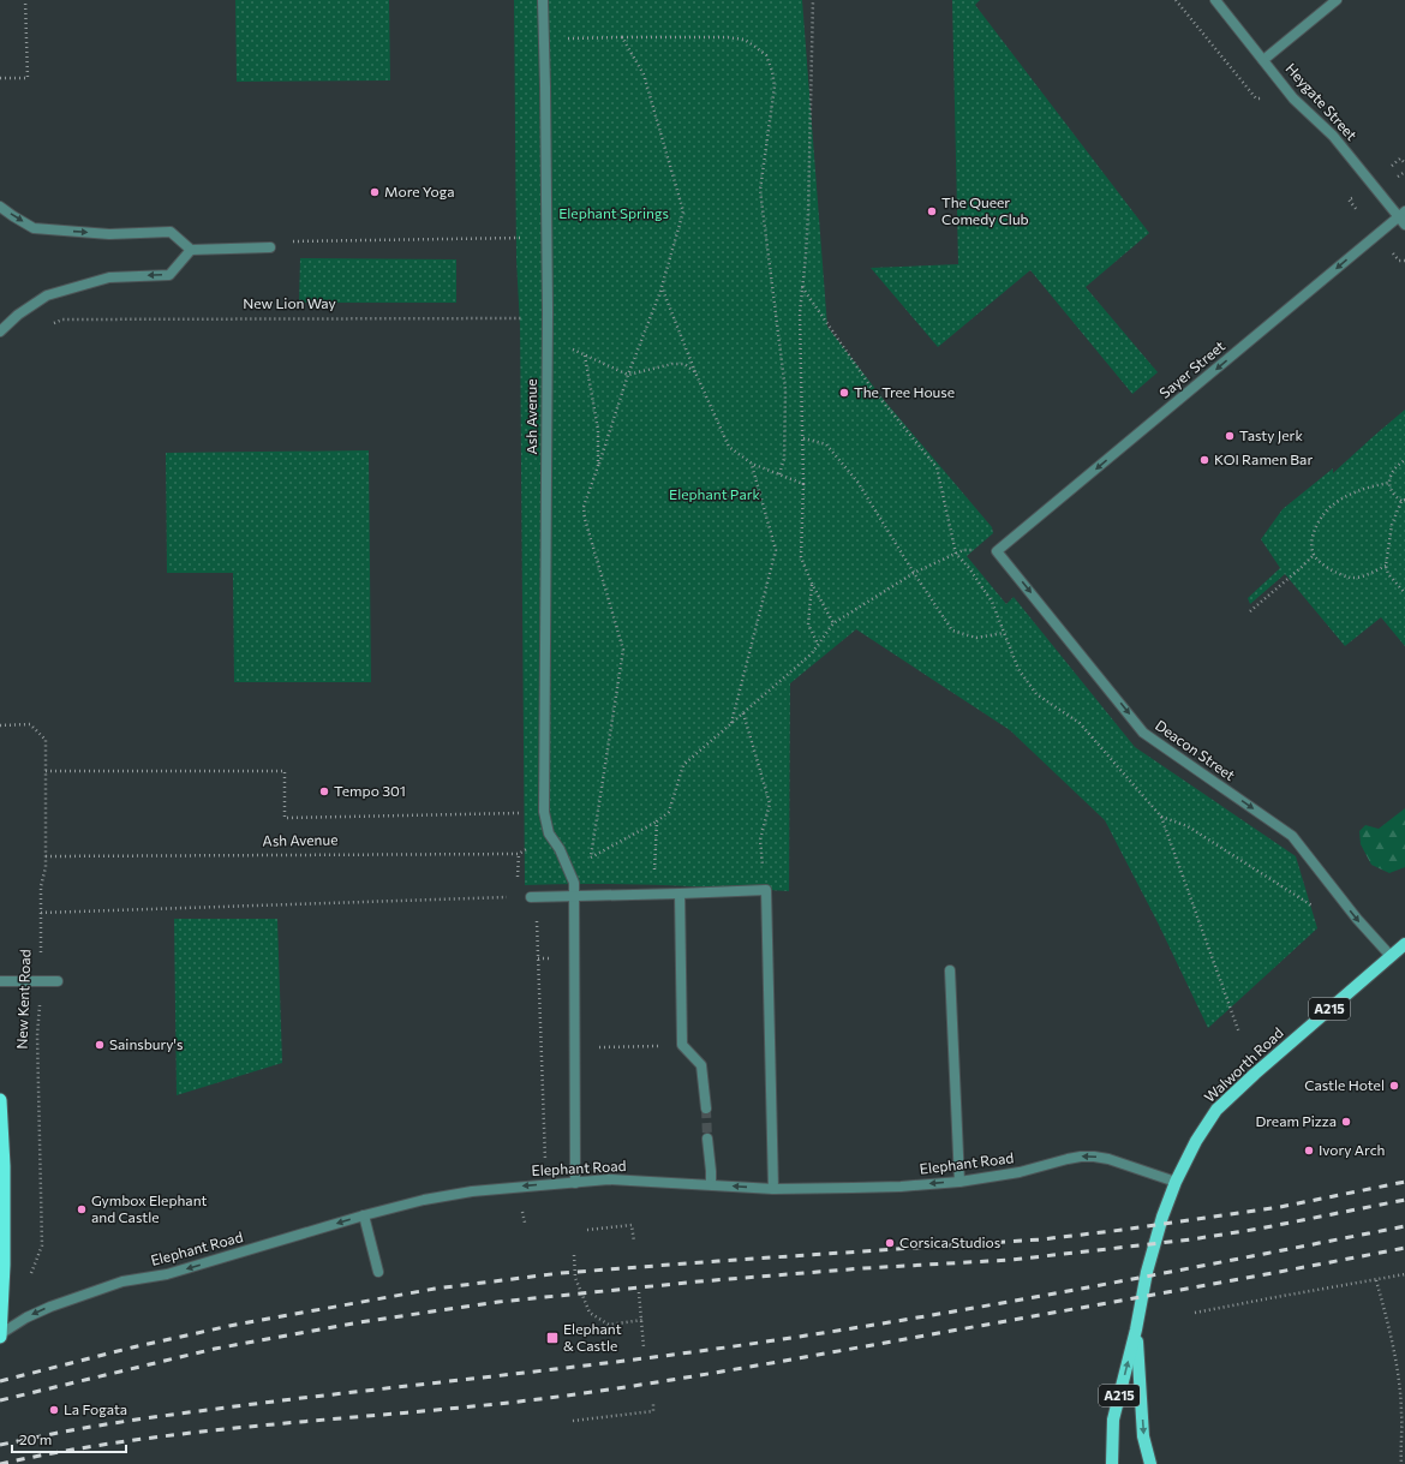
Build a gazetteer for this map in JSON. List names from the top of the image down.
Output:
{
  "streets": {
    "main road": ["A215", "Walworth Road"],
    "street": [
      "Heygate Street",
      "Sayer Street",
      "Ash Avenue",
      "Deacon Street",
      "Elephant Road"
    ],
    "path": ["New Lion Way", "New Kent Road"]
  },
  "crossings": [
    ["Heygate Street", "Sayer Street"],
    ["New Lion Way", "Ash Avenue"],
    ["Sayer Street", "Deacon Street"],
    ["Ash Avenue", "New Kent Road"],
    ["Ash Avenue", "Elephant Road"],
    ["Deacon Street", "Walworth Road"],
    ["Walworth Road", "Elephant Road"]
  ],
  "one_way": ["Sayer Street", "Deacon Street", "Elephant Road"],
  "parks": ["Elephant Springs", "Elephant Park"],
  "places": {
    "other": [
      "More Yoga",
      "The Queer Comedy Club",
      "The Tree House",
      "Tasty Jerk",
      "KOI Ramen Bar",
      "Tempo 301",
      "Sainsbury's",
      "Castle Hotel",
      "Dream Pizza",
      "Ivory Arch",
      "Gymbox Elephant and Castle",
      "Corsica Studios",
      "La Fogata"
    ],
    "transit": ["Elephant & Castle"]
  },
  "scale_bar": "20 m"
}
